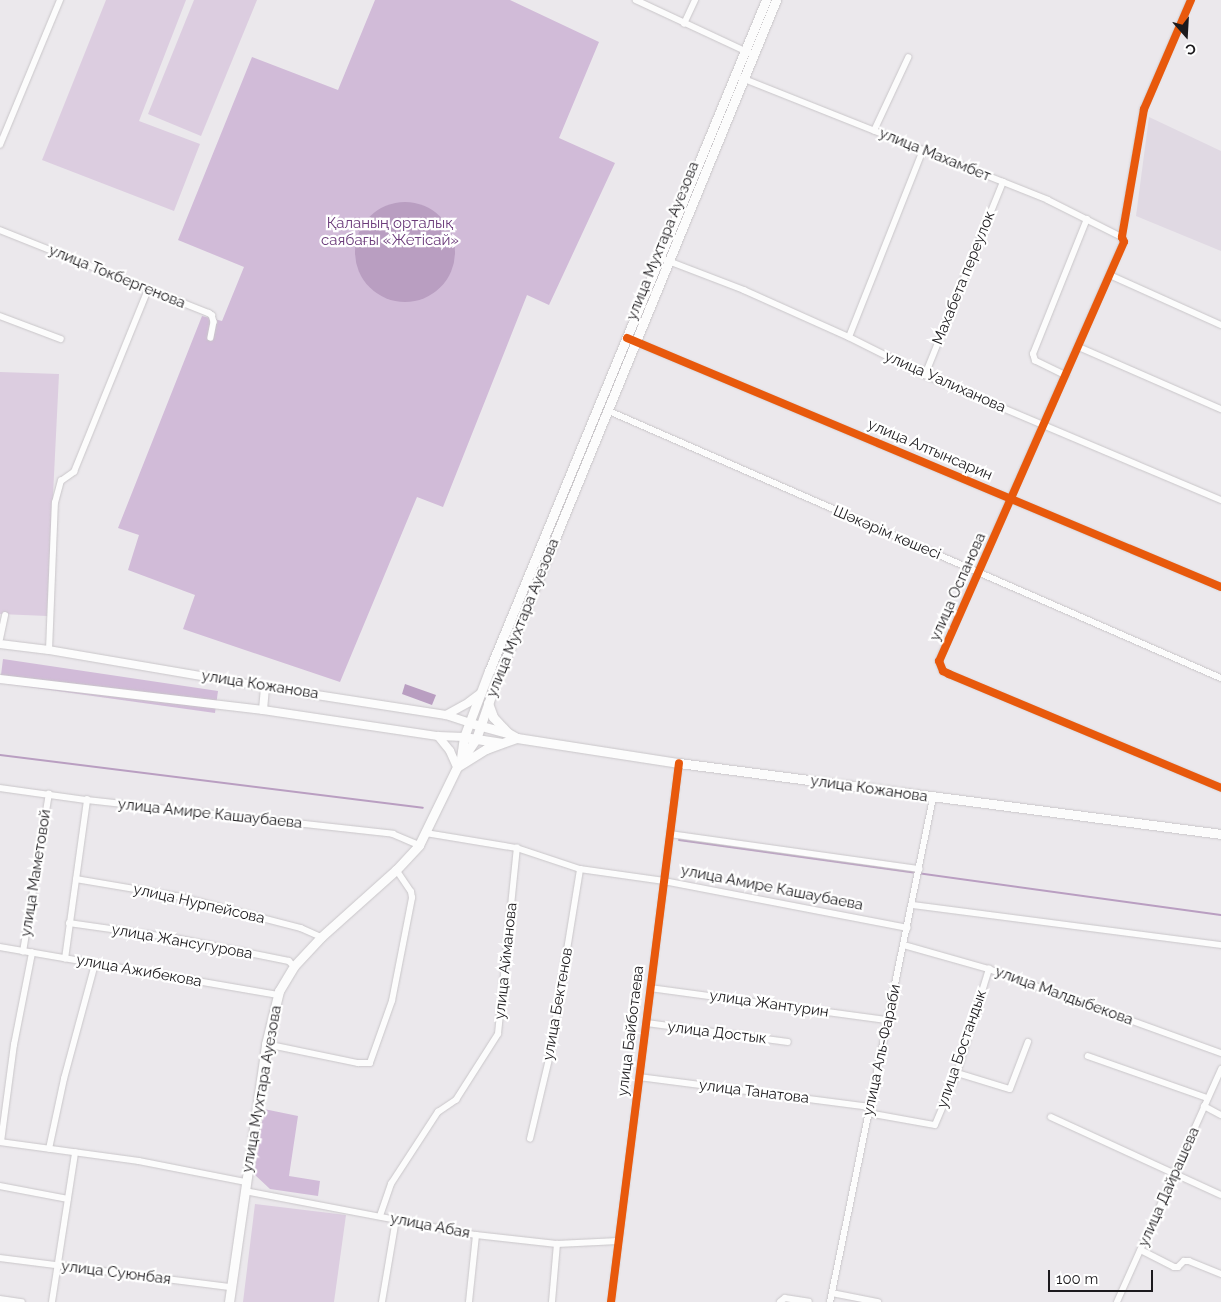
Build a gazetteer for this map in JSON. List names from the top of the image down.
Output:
{
  "streets": {
    "main road": ["улица Мухтара Ауезова", "улица Кожанова"],
    "street": [
      "улица Махамбет",
      "улица Токбергенова",
      "Махабета переулок",
      "улица Уалиханова",
      "улица Алтынсарин",
      "Шәкәрім көшесі",
      "улица Оспанова",
      "улица Амире Кашаубаева",
      "улица Маметовой",
      "улица Нурпейсова",
      "улица Жансугурова",
      "улица Айманова",
      "улица Ажибекова",
      "улица Малдыбекова",
      "улица Бектенов",
      "улица Жантурин",
      "улица Байботаева",
      "улица Достык",
      "улица Бостандык",
      "улица Аль-Фараби",
      "улица Танатова",
      "улица Дайрашева",
      "улица Абая",
      "улица Суюнбая"
    ]
  },
  "crossings": [
    ["улица Махамбет", "улица Мухтара Ауезова"],
    ["улица Махамбет", "Махабета переулок"],
    ["улица Махамбет", "улица Оспанова"],
    ["улица Мухтара Ауезова", "улица Уалиханова"],
    ["улица Мухтара Ауезова", "улица Алтынсарин"],
    ["улица Мухтара Ауезова", "Шәкәрім көшесі"],
    ["улица Мухтара Ауезова", "улица Кожанова"],
    ["улица Мухтара Ауезова", "улица Амире Кашаубаева"],
    ["улица Мухтара Ауезова", "улица Нурпейсова"],
    ["улица Мухтара Ауезова", "улица Жансугурова"],
    ["улица Мухтара Ауезова", "улица Ажибекова"],
    ["улица Мухтара Ауезова", "улица Абая"],
    ["улица Мухтара Ауезова", "улица Суюнбая"],
    ["Махабета переулок", "улица Уалиханова"],
    ["улица Уалиханова", "улица Оспанова"],
    ["улица Алтынсарин", "улица Оспанова"],
    ["Шәкәрім көшесі", "улица Оспанова"],
    ["улица Кожанова", "улица Байботаева"],
    ["улица Кожанова", "улица Аль-Фараби"],
    ["улица Амире Кашаубаева", "улица Маметовой"],
    ["улица Амире Кашаубаева", "улица Айманова"],
    ["улица Амире Кашаубаева", "улица Бектенов"],
    ["улица Амире Кашаубаева", "улица Байботаева"],
    ["улица Амире Кашаубаева", "улица Аль-Фараби"],
    ["улица Маметовой", "улица Ажибекова"],
    ["улица Маметовой", "улица Абая"],
    ["улица Айманова", "улица Абая"],
    ["улица Малдыбекова", "улица Бостандык"],
    ["улица Малдыбекова", "улица Аль-Фараби"],
    ["улица Жантурин", "улица Байботаева"],
    ["улица Жантурин", "улица Аль-Фараби"],
    ["улица Байботаева", "улица Достык"],
    ["улица Байботаева", "улица Танатова"],
    ["улица Байботаева", "улица Абая"],
    ["улица Бостандык", "улица Танатова"],
    ["улица Аль-Фараби", "улица Танатова"]
  ],
  "parks": ["Қаланың орталық саябағы «Жетісай»"],
  "scale_bar": "100 m",
  "north": "bottom"
}
